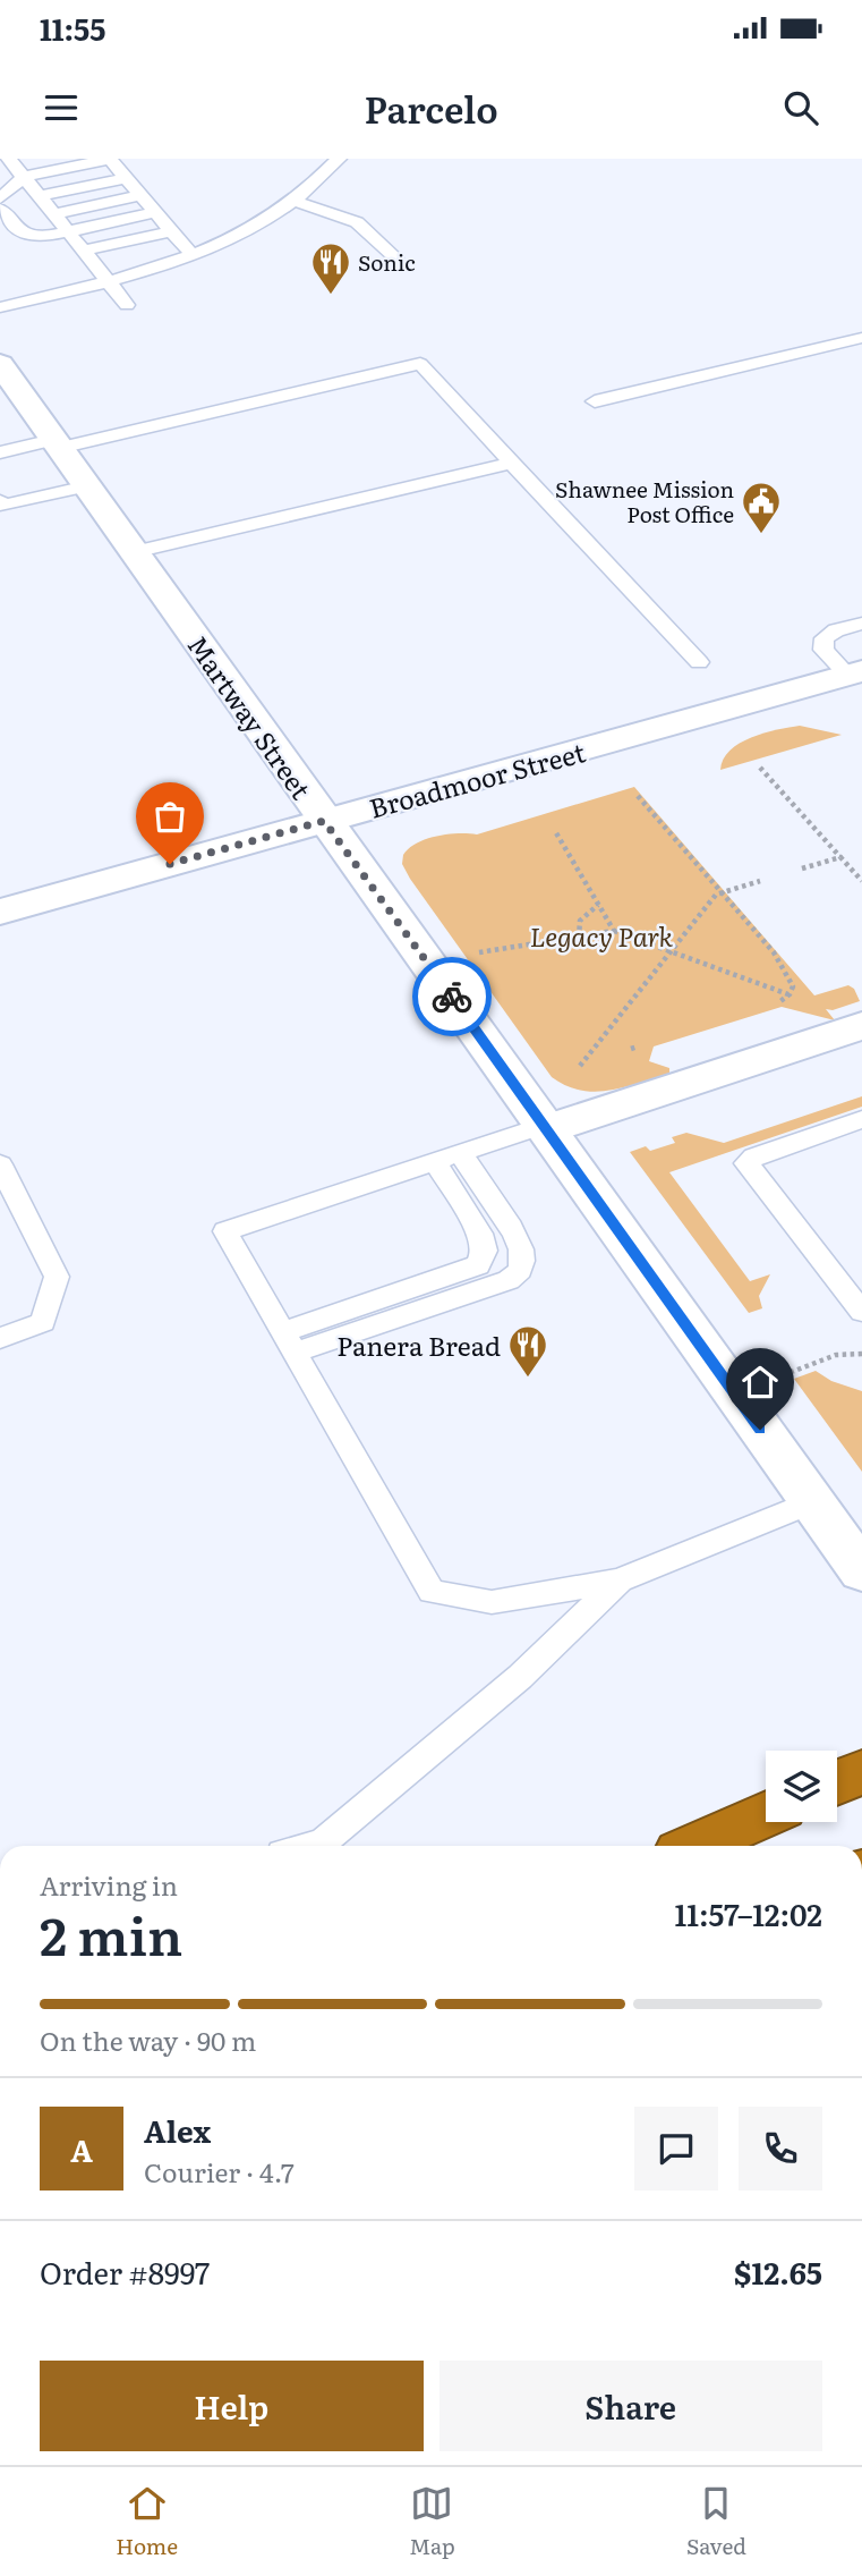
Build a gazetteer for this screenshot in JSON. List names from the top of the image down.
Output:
{
  "streets": {
    "street": ["Martway Street", "Broadmoor Street"]
  },
  "crossings": [
    ["Martway Street", "Broadmoor Street"]
  ],
  "parks": ["Legacy Park"],
  "places": {
    "restaurant": ["Sonic", "Panera Bread"],
    "public building": ["Shawnee Mission Post Office"]
  },
  "page": {
    "status": "11:55",
    "header": "Parcelo",
    "heading": ["2 min", "Arriving in", "11:57–12:02"],
    "panel": [
      "Alex",
      "Courier · 4.7",
      "Order #8997",
      "$12.65"
    ],
    "bar": "On the way · 90 m",
    "round": "A",
    "buttons": ["Help", "Share"],
    "tabs": ["Home", "Map", "Saved"]
  }
}
